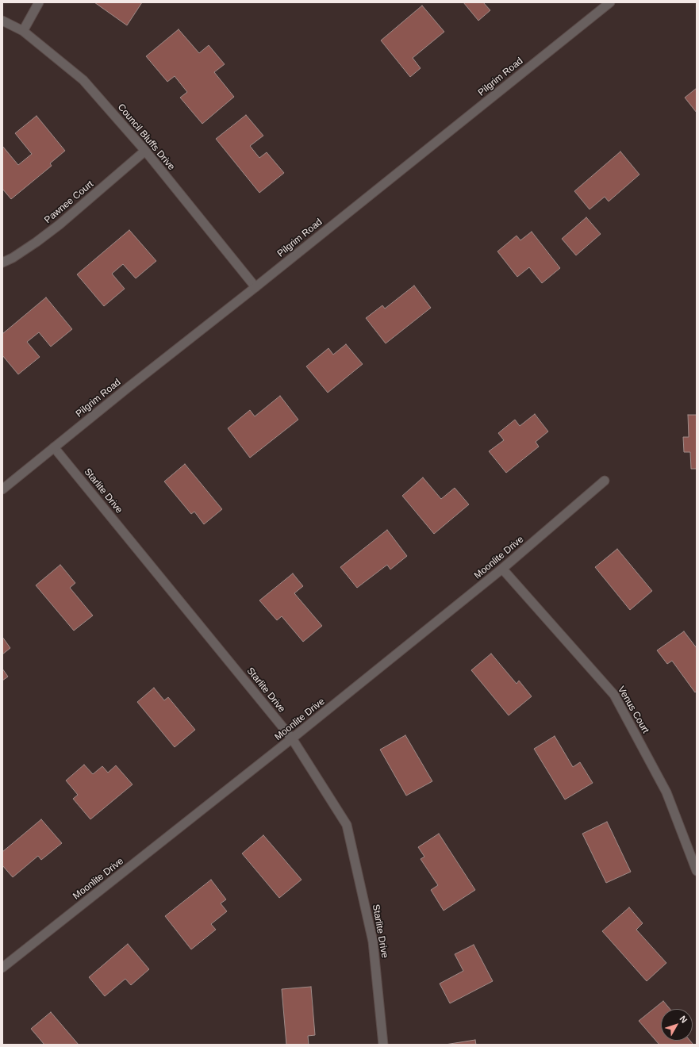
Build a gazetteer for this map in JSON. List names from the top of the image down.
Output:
{
  "streets": {
    "street": [
      "Pilgrim Road",
      "Council Bluffs Drive",
      "Pawnee Court",
      "Starlite Drive",
      "Moonlite Drive",
      "Venus Court"
    ]
  },
  "crossings": [
    ["Pilgrim Road", "Council Bluffs Drive"],
    ["Pilgrim Road", "Starlite Drive"],
    ["Council Bluffs Drive", "Pawnee Court"],
    ["Starlite Drive", "Moonlite Drive"],
    ["Moonlite Drive", "Venus Court"]
  ],
  "north": "top right"
}
